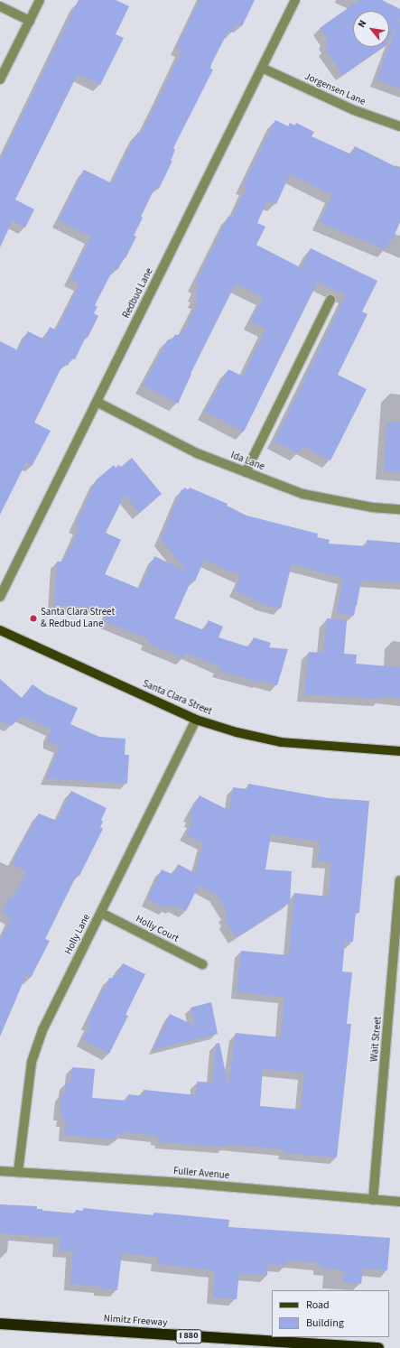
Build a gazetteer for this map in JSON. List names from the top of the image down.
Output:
{
  "streets": {
    "highway": ["Nimitz Freeway", "I 880"],
    "main road": ["Santa Clara Street"],
    "street": [
      "Jorgensen Lane",
      "Redbud Lane",
      "Ida Lane",
      "Holly Court",
      "Holly Lane",
      "Wait Street",
      "Fuller Avenue"
    ]
  },
  "crossings": [
    ["Jorgensen Lane", "Redbud Lane"],
    ["Redbud Lane", "Ida Lane"],
    ["Santa Clara Street", "Holly Lane"],
    ["Holly Court", "Holly Lane"],
    ["Holly Lane", "Fuller Avenue"],
    ["Wait Street", "Fuller Avenue"]
  ],
  "places": ["Santa Clara Street & Redbud Lane"],
  "legend": ["Road", "Building"],
  "north": "top left"
}
